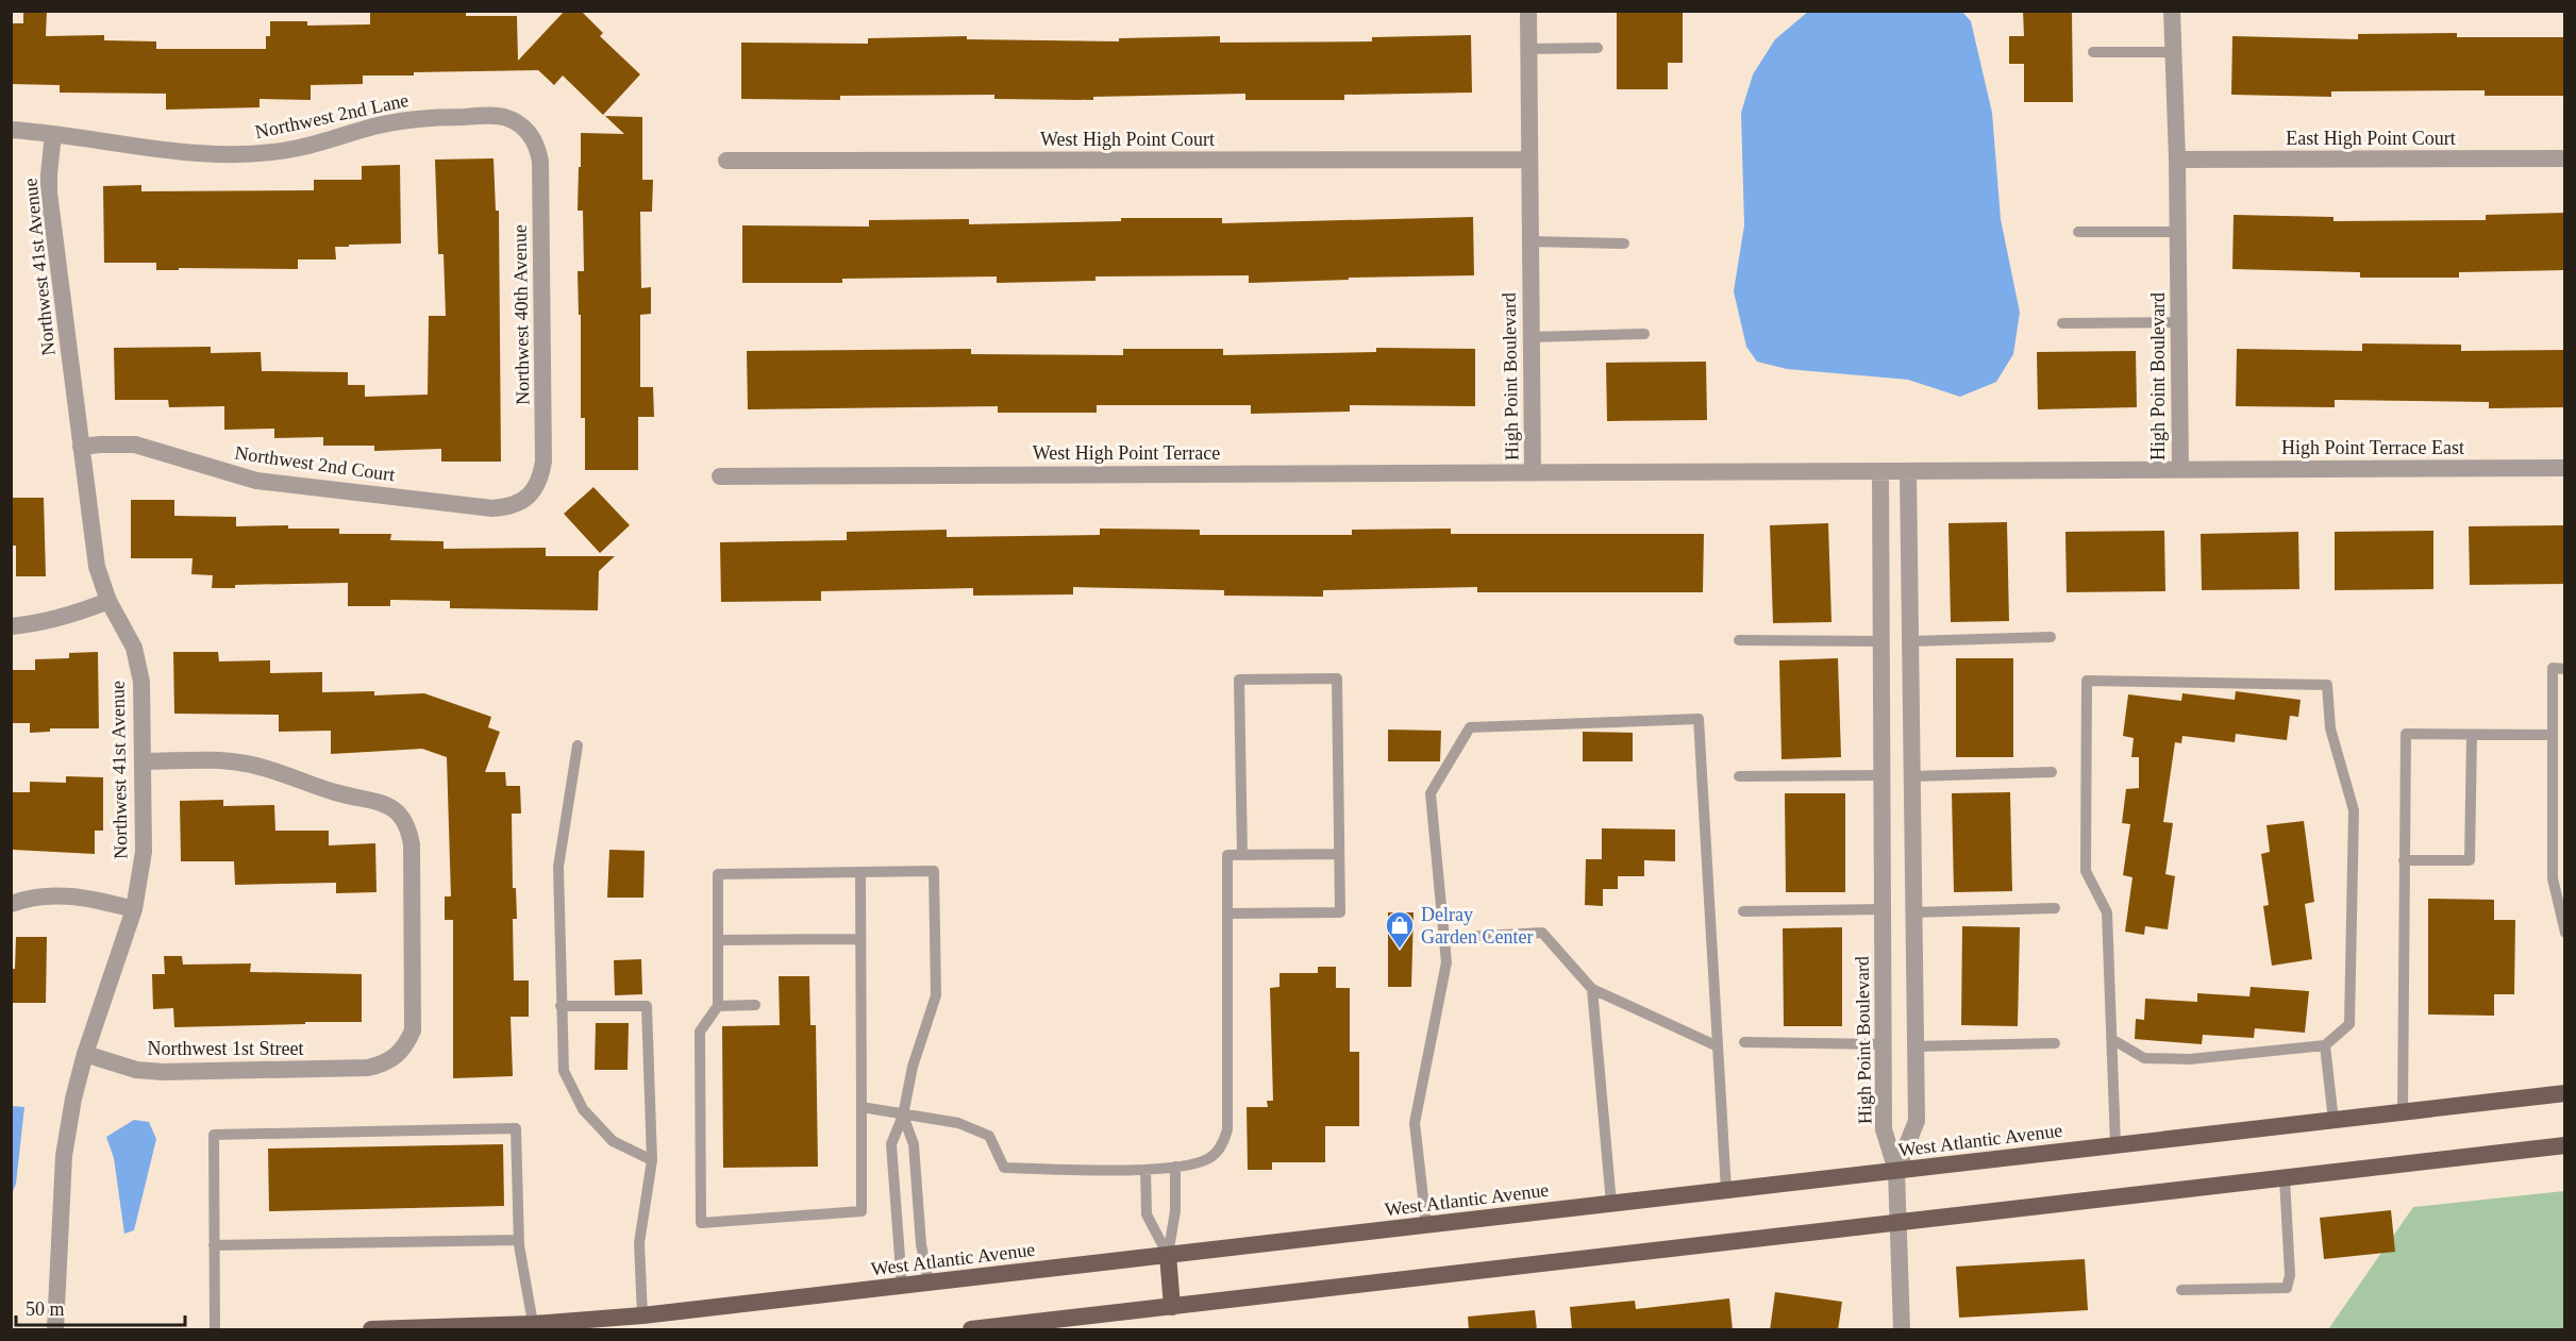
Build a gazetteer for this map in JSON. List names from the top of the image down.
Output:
{
  "streets": {
    "main road": ["West Atlantic Avenue"],
    "street": [
      "Northwest 2nd Lane",
      "East High Point Court",
      "West High Point Court",
      "Northwest 41st Avenue",
      "Northwest 40th Avenue",
      "High Point Boulevard",
      "High Point Terrace East",
      "West High Point Terrace",
      "Northwest 2nd Court",
      "Northwest 1st Street"
    ]
  },
  "crossings": [
    ["Northwest 2nd Lane", "Northwest 41st Avenue"],
    ["Northwest 2nd Lane", "Northwest 40th Avenue"],
    ["East High Point Court", "High Point Boulevard"],
    ["West High Point Court", "High Point Boulevard"],
    ["Northwest 41st Avenue", "Northwest 2nd Court"],
    ["Northwest 41st Avenue", "Northwest 1st Street"],
    ["Northwest 40th Avenue", "Northwest 2nd Court"],
    ["High Point Boulevard", "High Point Terrace East"],
    ["High Point Boulevard", "West High Point Terrace"],
    ["High Point Boulevard", "West Atlantic Avenue"]
  ],
  "places": {
    "shop": ["Delray Garden Center"]
  },
  "scale_bar": "50 m"
}
